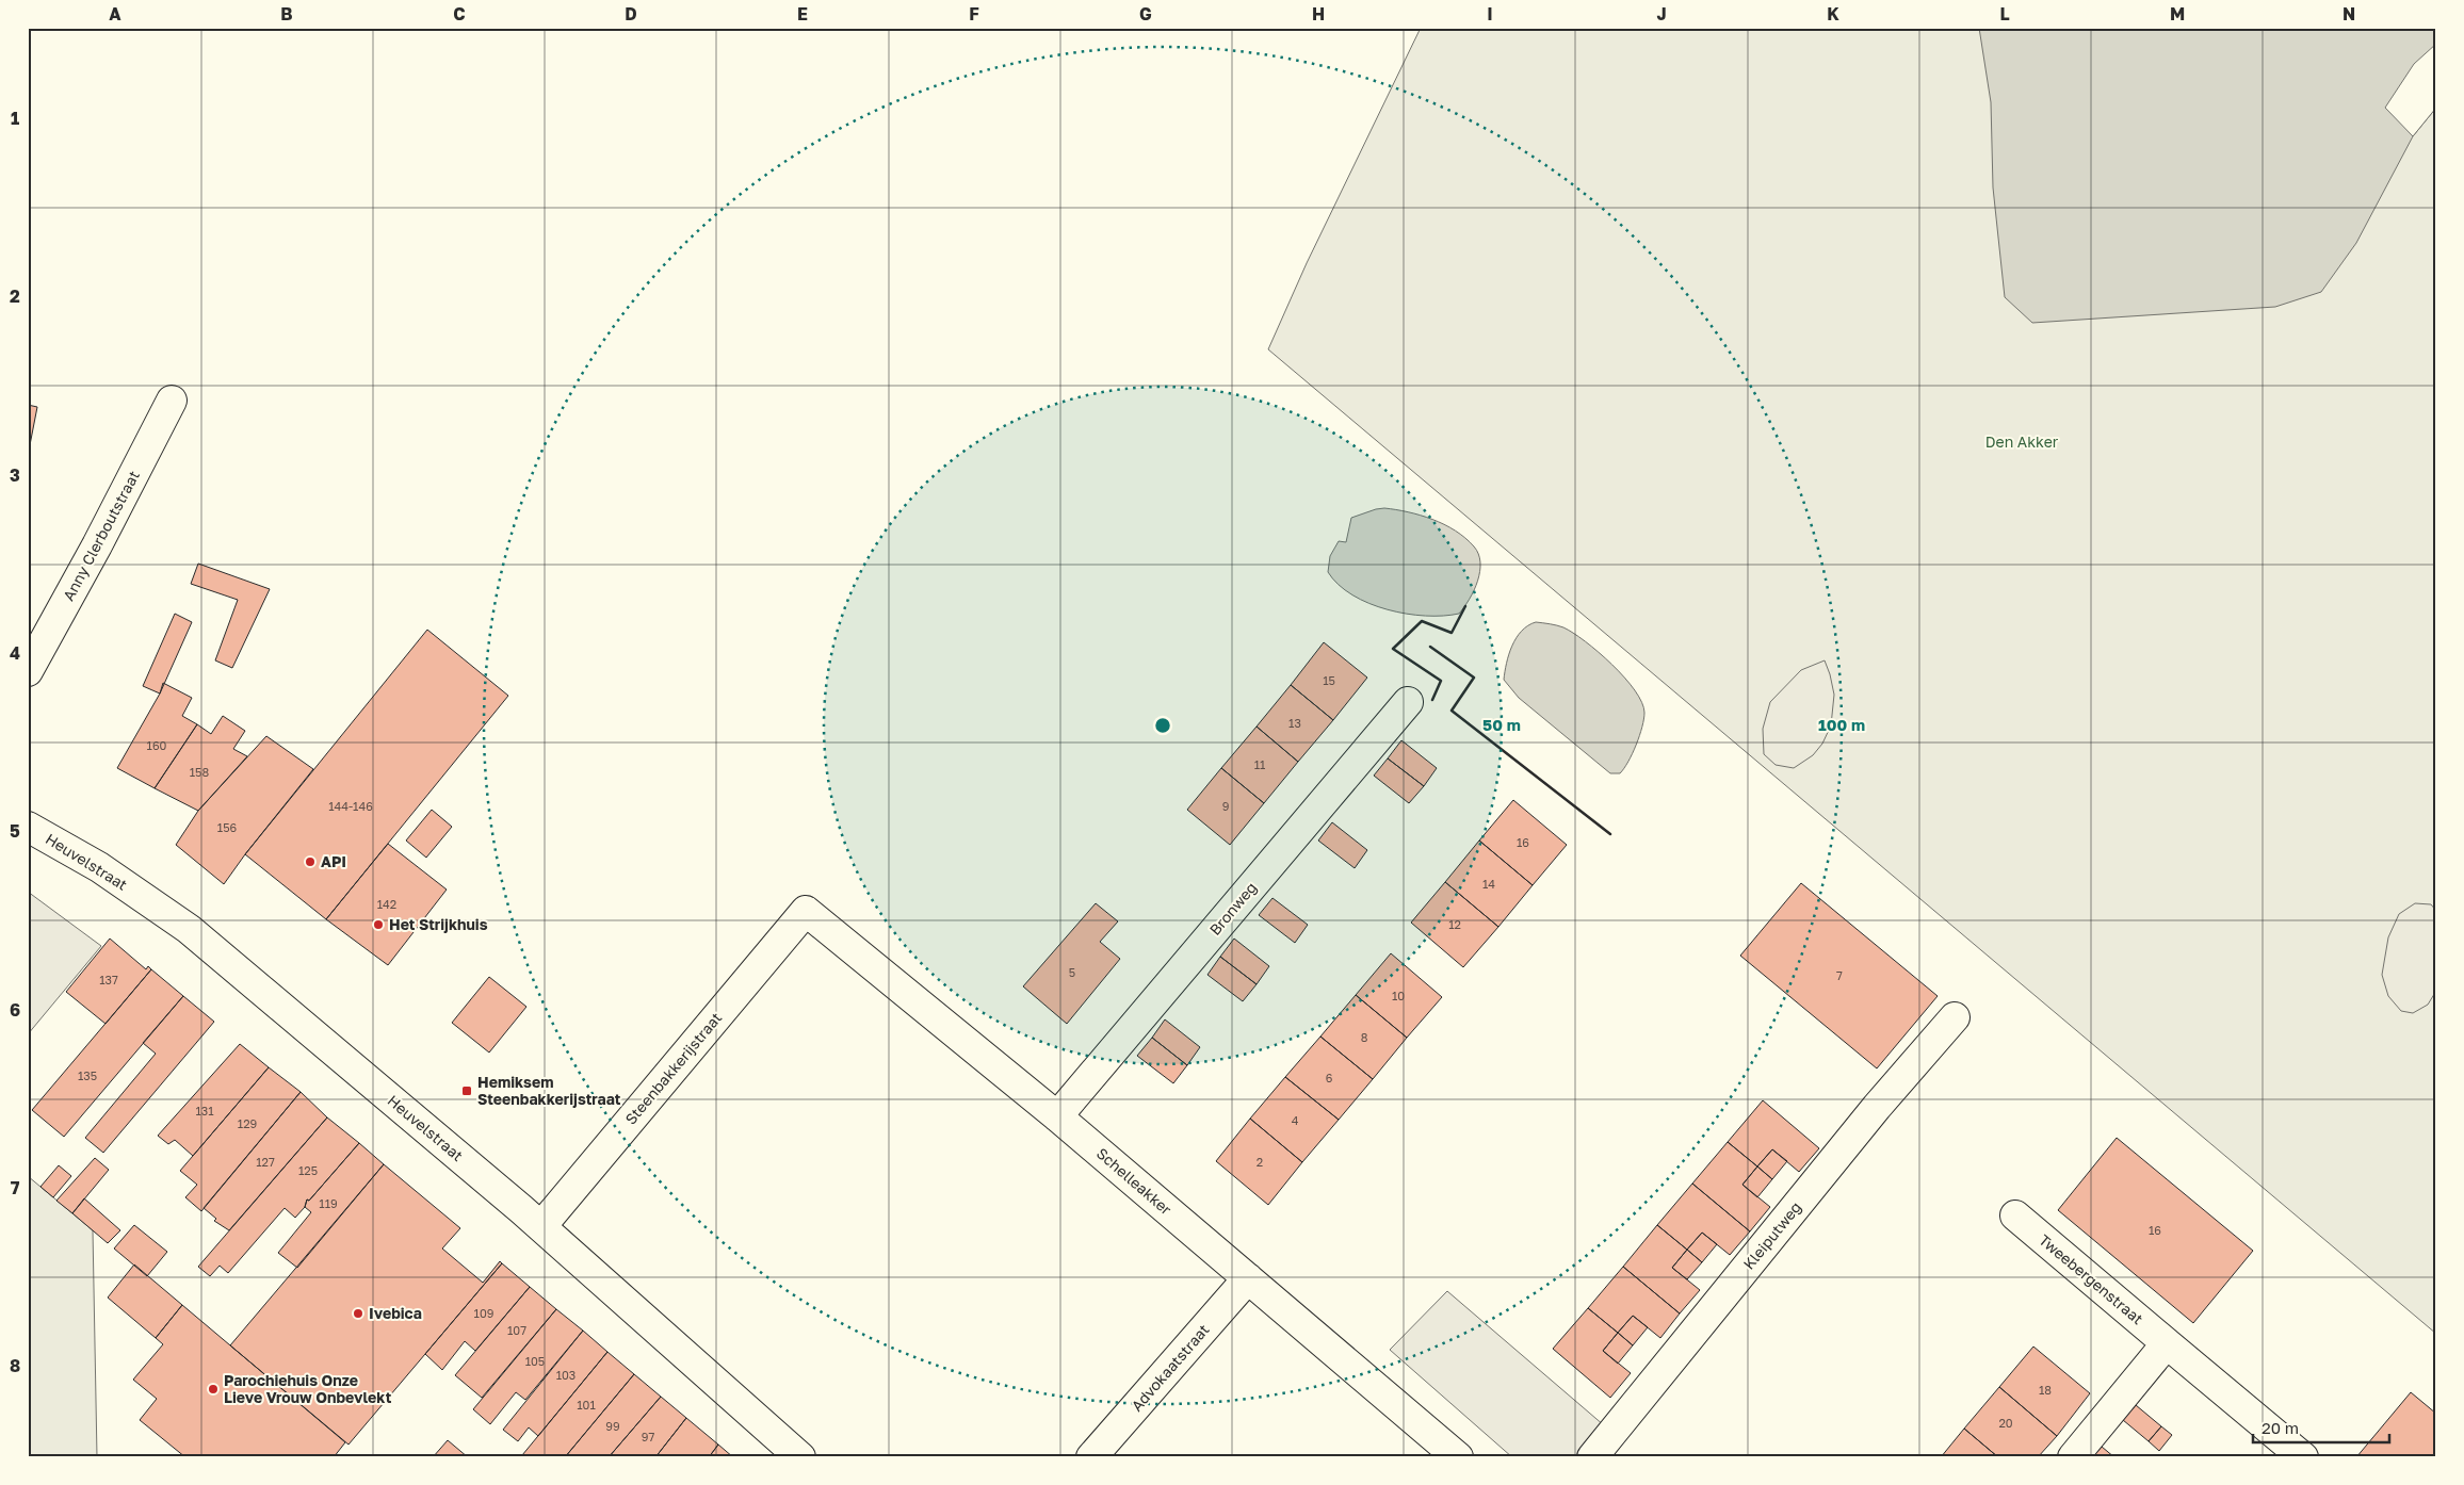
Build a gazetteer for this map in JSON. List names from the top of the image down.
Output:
{
  "streets": {
    "street": [
      "Anny Clerboutstraat",
      "Heuvelstraat",
      "Bronweg",
      "Steenbakkerijstraat",
      "Schelleakker",
      "Kleiputweg",
      "Tweebergenstraat",
      "Advokaatstraat"
    ]
  },
  "crossings": [
    ["Heuvelstraat", "Steenbakkerijstraat"],
    ["Bronweg", "Schelleakker"],
    ["Steenbakkerijstraat", "Schelleakker"],
    ["Schelleakker", "Advokaatstraat"]
  ],
  "parks": ["Den Akker"],
  "places": {
    "other": [
      "API",
      "Het Strijkhuis",
      "Ivebica",
      "Parochiehuis Onze Lieve Vrouw Onbevlekt"
    ],
    "transit": ["Hemiksem Steenbakkerijstraat"]
  },
  "house_numbers": [
    "15",
    "13",
    "160",
    "11",
    "158",
    "144-146",
    "9",
    "156",
    "16",
    "14",
    "142",
    "12",
    "5",
    "7",
    "137",
    "10",
    "8",
    "135",
    "6",
    "131",
    "4",
    "129",
    "127",
    "2",
    "125",
    "119",
    "16",
    "109",
    "107",
    "105",
    "103",
    "18",
    "101",
    "20",
    "99",
    "97"
  ],
  "scale_bar": "20 m",
  "grid": {
    "columns": [
      "A",
      "B",
      "C",
      "D",
      "E",
      "F",
      "G",
      "H",
      "I",
      "J",
      "K",
      "L",
      "M",
      "N"
    ],
    "rows": [
      "1",
      "2",
      "3",
      "4",
      "5",
      "6",
      "7",
      "8"
    ]
  },
  "rings": ["50 m", "100 m"]
}
